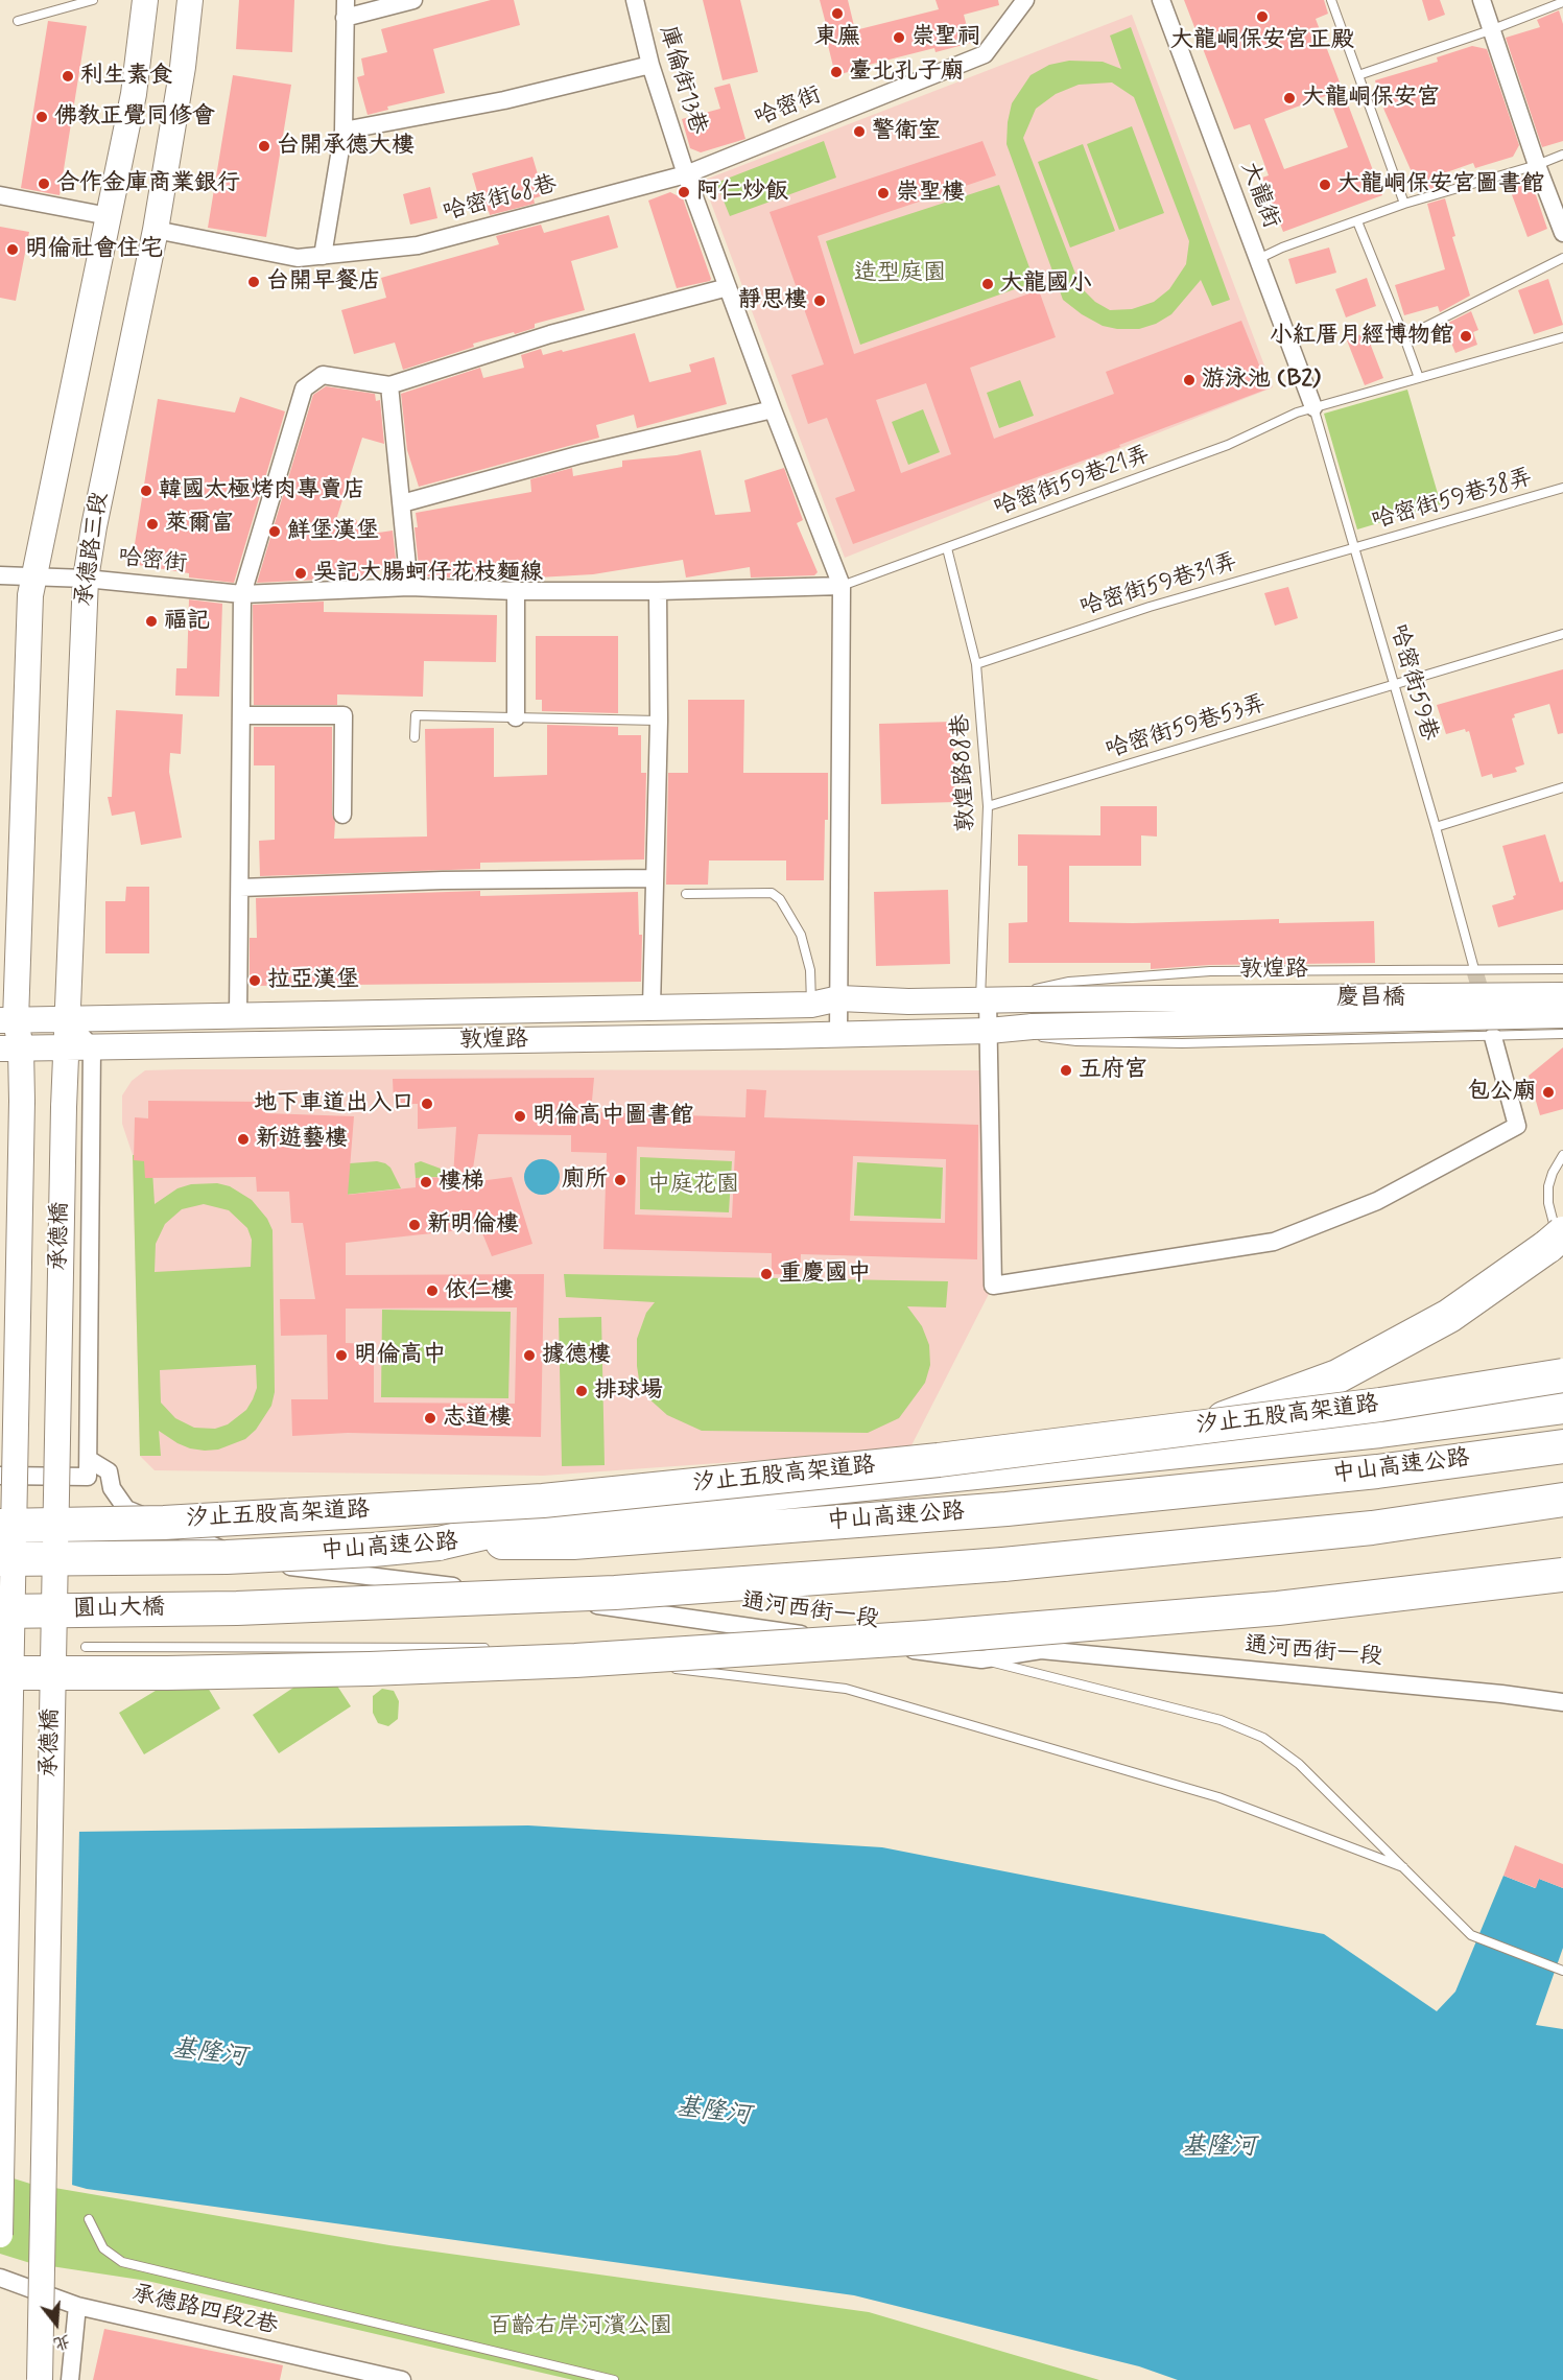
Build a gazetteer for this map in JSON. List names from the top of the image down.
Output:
{
  "streets": {
    "highway": ["汐止五股高架道路", "中山高速公路", "圓山大橋"],
    "main road": [
      "承德路三段",
      "敦煌路",
      "慶昌橋",
      "承德橋"
    ],
    "street": [
      "庫倫街13巷",
      "哈密街",
      "大龍街",
      "哈密街68巷",
      "通河西街一段",
      "承德路四段2巷"
    ],
    "lane": [
      "哈密街59巷21弄",
      "哈密街59巷38弄",
      "哈密街59巷31弄",
      "哈密街59巷",
      "哈密街59巷53弄",
      "敦煌路88巷"
    ]
  },
  "crossings": [
    ["庫倫街13巷", "哈密街"],
    ["庫倫街13巷", "哈密街68巷"],
    ["庫倫街13巷", "哈密街59巷21弄"],
    ["哈密街", "哈密街68巷"],
    ["哈密街", "哈密街59巷21弄"],
    ["哈密街", "承德路三段"],
    ["大龍街", "哈密街59巷21弄"],
    ["大龍街", "哈密街59巷"],
    ["哈密街68巷", "承德路三段"],
    ["哈密街59巷21弄", "哈密街59巷"],
    ["哈密街59巷21弄", "敦煌路88巷"],
    ["哈密街59巷38弄", "哈密街59巷31弄"],
    ["哈密街59巷38弄", "哈密街59巷"],
    ["承德路三段", "敦煌路"],
    ["承德路三段", "承德橋"],
    ["哈密街59巷31弄", "哈密街59巷"],
    ["哈密街59巷31弄", "敦煌路88巷"],
    ["哈密街59巷", "哈密街59巷53弄"],
    ["哈密街59巷", "敦煌路"],
    ["哈密街59巷53弄", "敦煌路88巷"],
    ["敦煌路88巷", "敦煌路"],
    ["敦煌路", "慶昌橋"],
    ["中山高速公路", "通河西街一段"]
  ],
  "water": ["基隆河"],
  "parks": ["造型庭園", "中庭花園", "百齡右岸河濱公園"],
  "places": [
    "東廡",
    "大龍峒保安宮正殿",
    "崇聖祠",
    "臺北孔子廟",
    "利生素食",
    "大龍峒保安宮",
    "佛教正覺同修會",
    "警衛室",
    "台開承德大樓",
    "合作金庫商業銀行",
    "大龍峒保安宮圖書館",
    "阿仁炒飯",
    "崇聖樓",
    "明倫社會住宅",
    "台開早餐店",
    "大龍國小",
    "靜思樓",
    "小紅厝月經博物館",
    "游泳池 (B2)",
    "韓國太極烤肉專賣店",
    "萊爾富",
    "鮮堡漢堡",
    "吳記大腸蚵仔花枝麵線",
    "福記",
    "拉亞漢堡",
    "五府宮",
    "包公廟",
    "地下車道出入口",
    "明倫高中圖書館",
    "新遊藝樓",
    "廁所",
    "樓梯",
    "新明倫樓",
    "重慶國中",
    "依仁樓",
    "明倫高中",
    "據德樓",
    "排球場",
    "志道樓"
  ],
  "north": "bottom"
}
